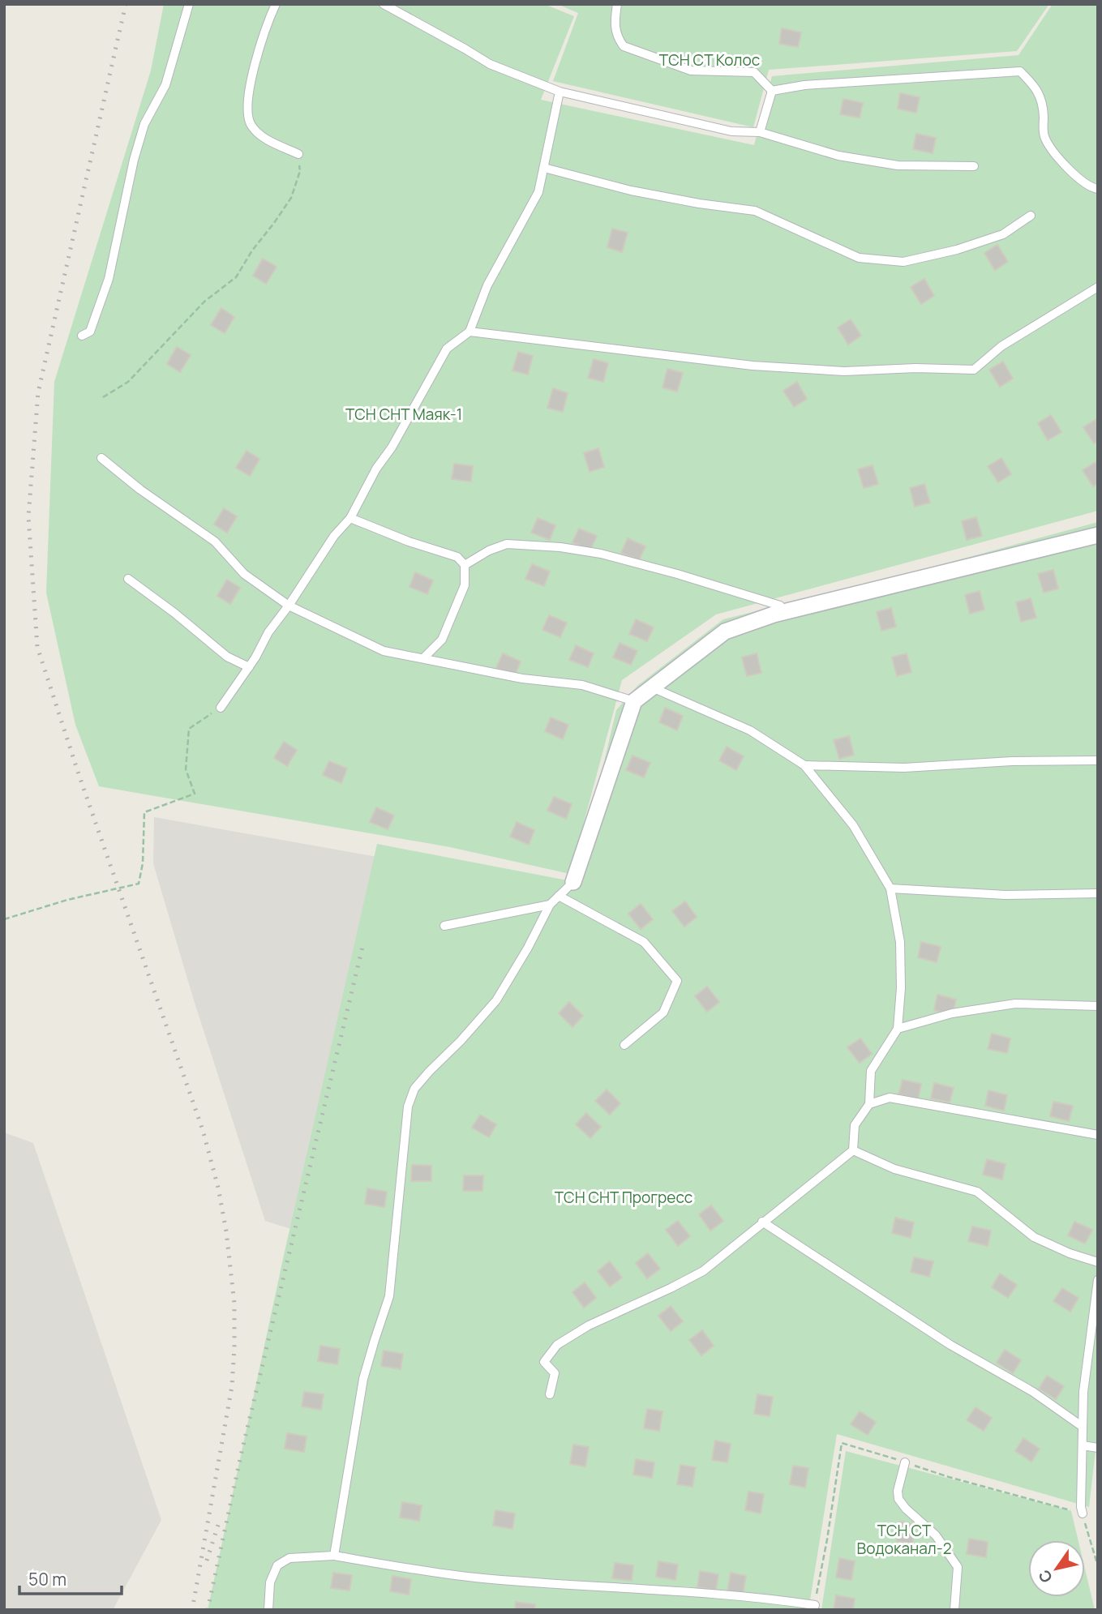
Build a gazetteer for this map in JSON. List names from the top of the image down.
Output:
{
  "parks": [
    "ТСН СТ Колос",
    "ТСН СНТ Маяк-1",
    "ТСН СНТ Прогресс",
    "ТСН СТ Водоканал-2"
  ],
  "scale_bar": "50 m",
  "north": "bottom left"
}
